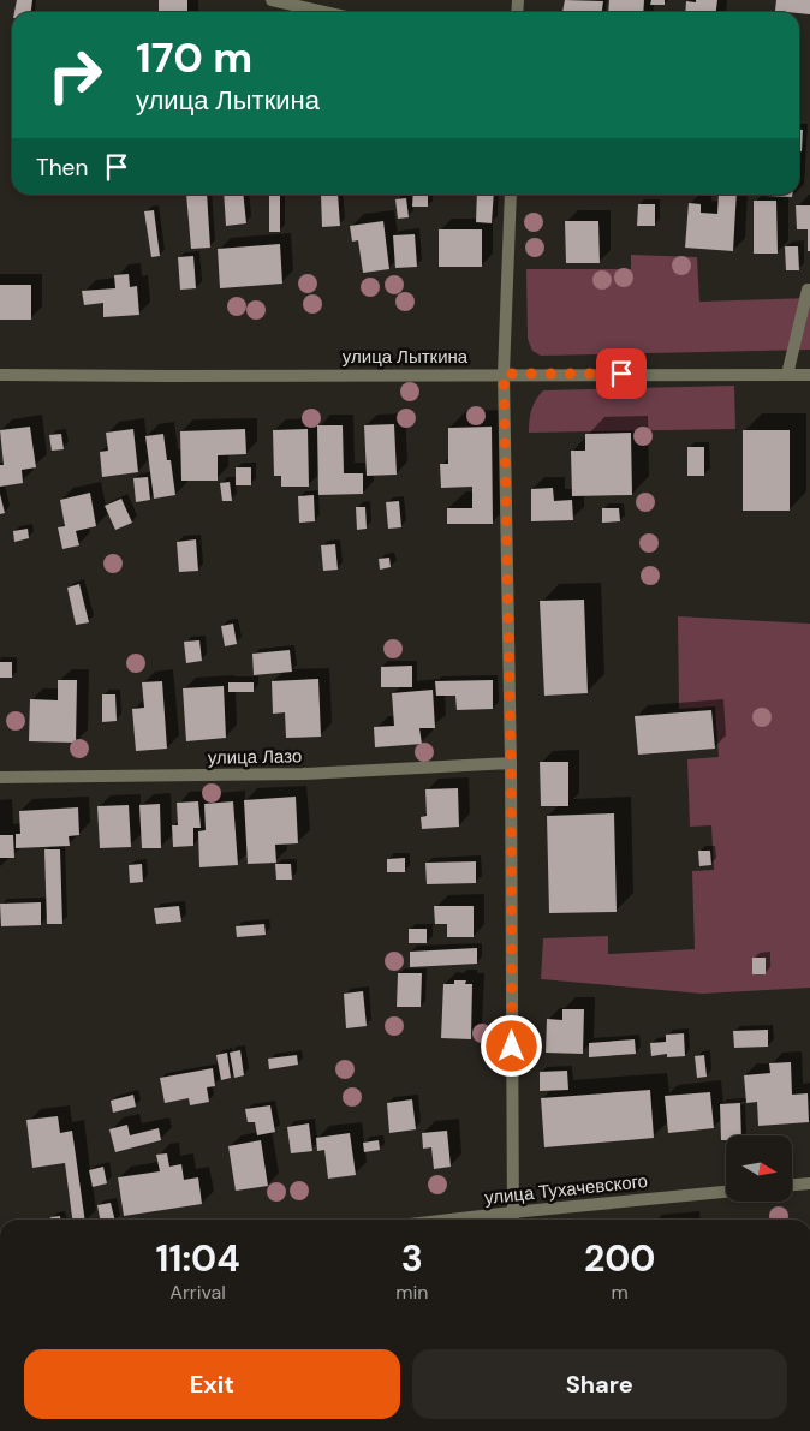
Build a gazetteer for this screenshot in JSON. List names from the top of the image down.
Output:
{
  "streets": {
    "street": ["улица Лыткина", "улица Лазо", "улица Тухачевского"]
  },
  "north": "right",
  "page": {
    "turn": ["170 m", "улица Лыткина"],
    "then": "Then",
    "eta": [
      "11:04",
      "Arrival",
      "3",
      "min",
      "200",
      "m"
    ],
    "buttons": ["Exit", "Share"]
  }
}
